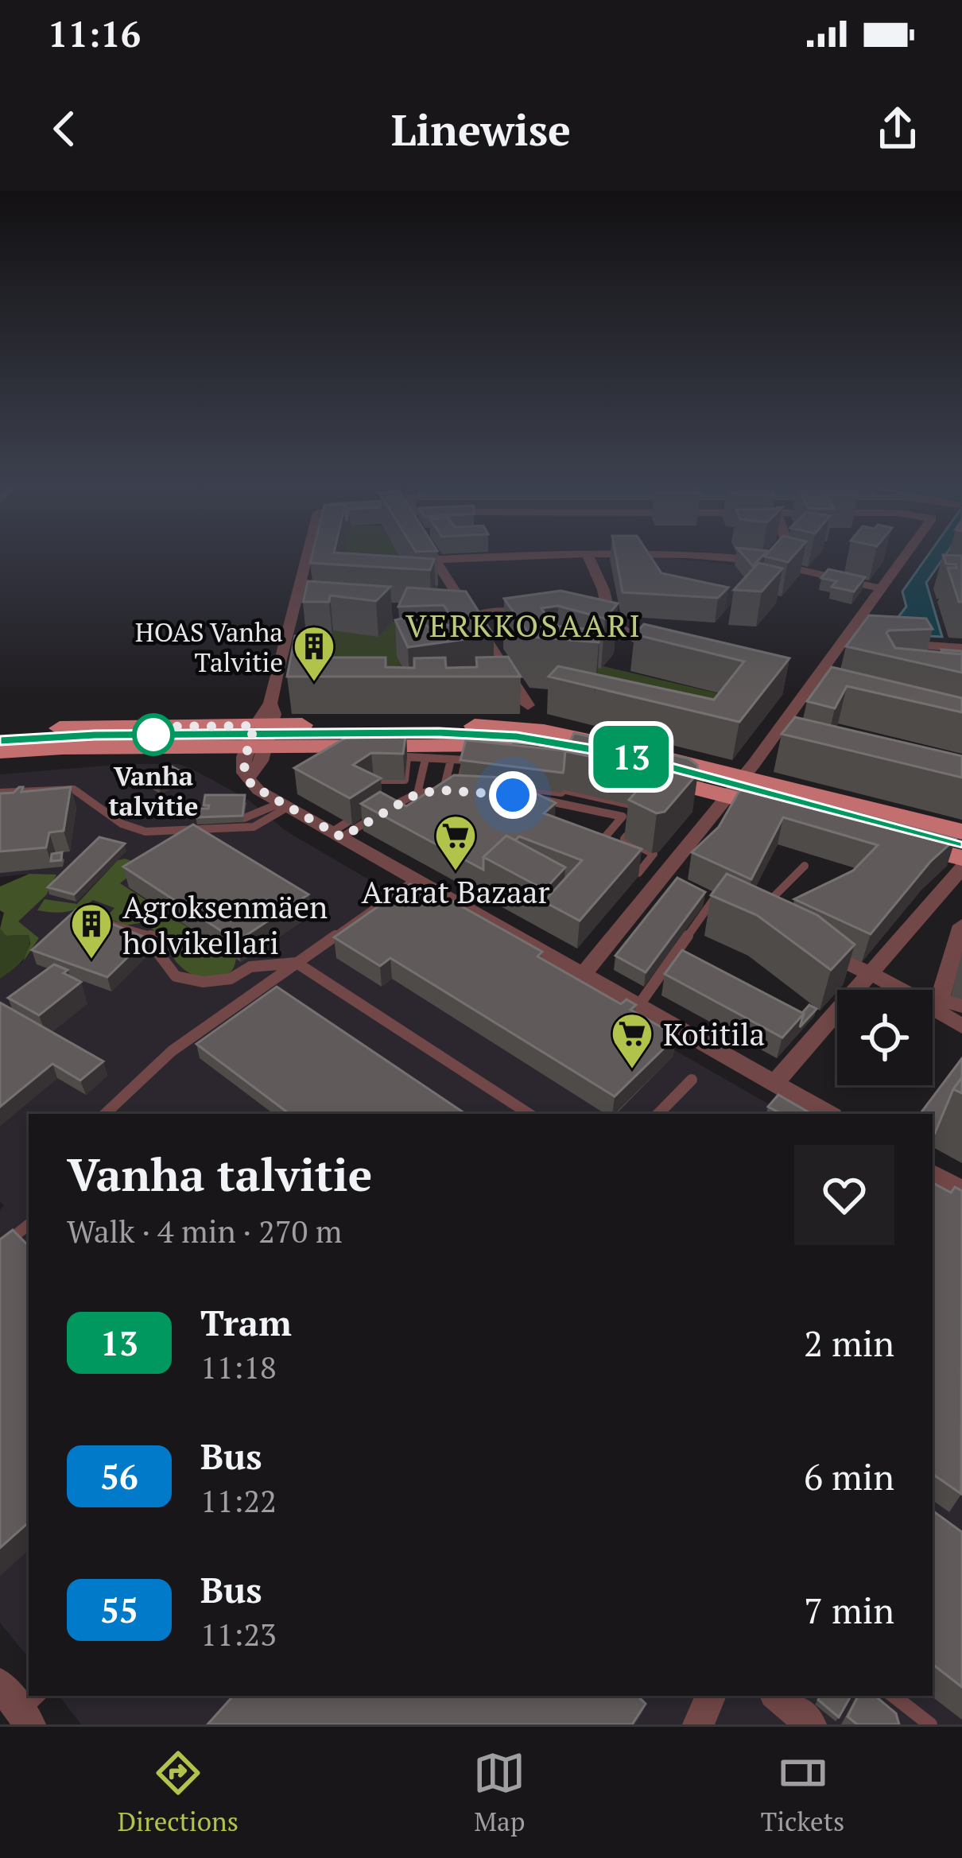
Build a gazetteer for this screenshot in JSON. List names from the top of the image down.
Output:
{
  "districts": ["VERKKOSAARI"],
  "places": {
    "building": ["HOAS Vanha Talvitie", "Agroksenmäen holvikellari"],
    "other": ["Vanha talvitie"],
    "supermarket": ["Ararat Bazaar", "Kotitila"]
  },
  "lines": ["tram line 13"],
  "page": {
    "status": "11:16",
    "header": "Linewise",
    "on_map": "13",
    "heading": ["Vanha talvitie", "Walk · 4 min · 270 m"],
    "list": [
      {
        "mark": "13",
        "name": "Tram",
        "note": "11:18",
        "value": "2 min"
      },
      {
        "mark": "56",
        "name": "Bus",
        "note": "11:22",
        "value": "6 min"
      },
      {
        "mark": "55",
        "name": "Bus",
        "note": "11:23",
        "value": "7 min"
      }
    ],
    "tabs": ["Directions", "Map", "Tickets"]
  }
}
